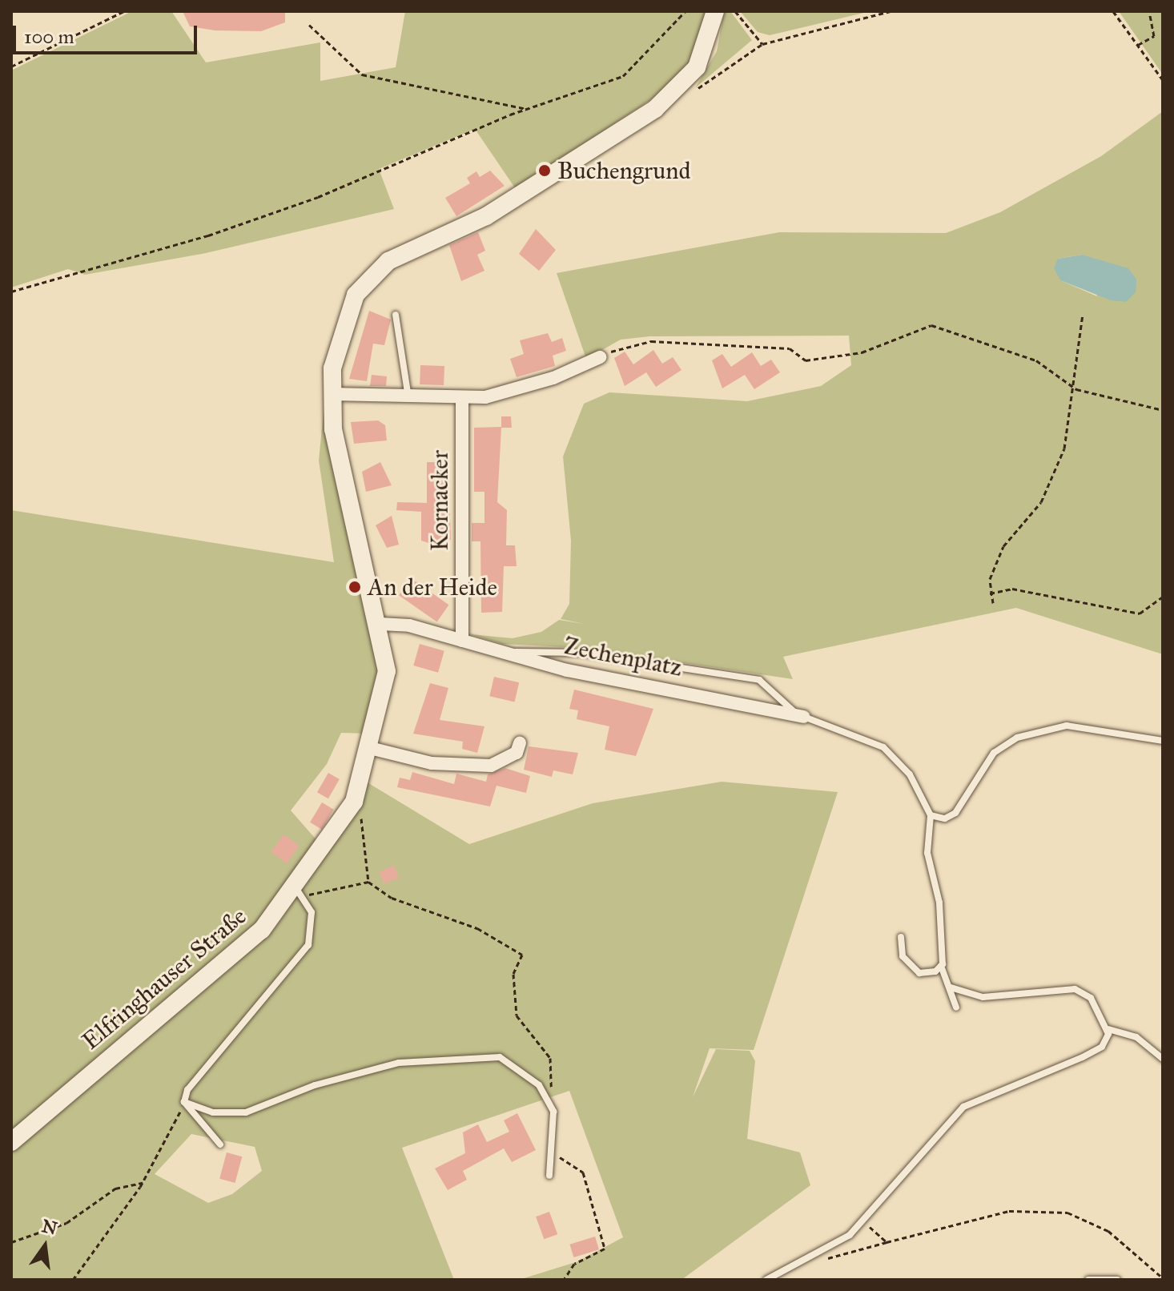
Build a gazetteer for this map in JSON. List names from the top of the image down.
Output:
{
  "streets": {
    "main road": ["Elfringhauser Straße"],
    "street": ["Kornacker", "Zechenplatz"]
  },
  "crossings": [
    ["Kornacker", "Zechenplatz"],
    ["Zechenplatz", "Elfringhauser Straße"]
  ],
  "places": ["Buchengrund", "An der Heide"],
  "scale_bar": "100 m",
  "north": "top"
}
